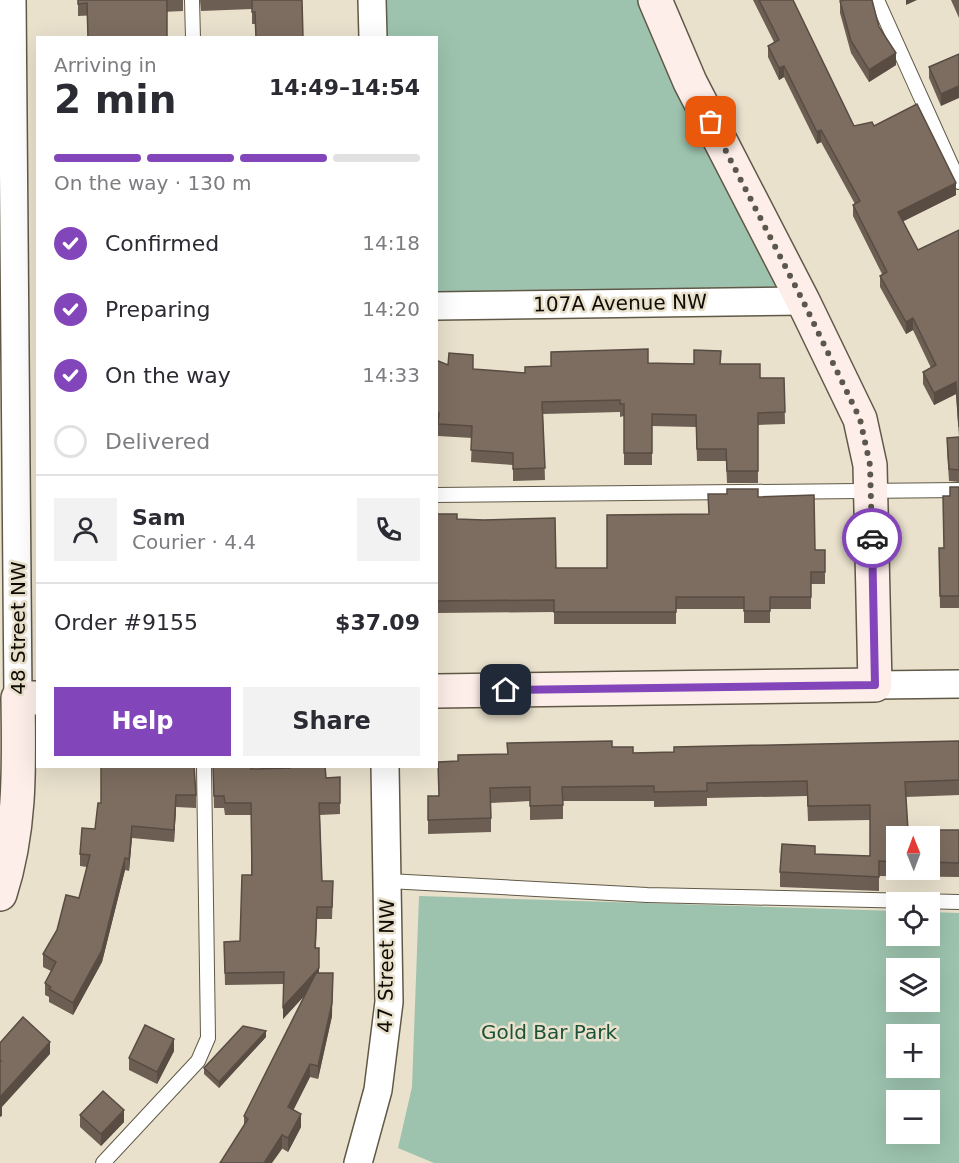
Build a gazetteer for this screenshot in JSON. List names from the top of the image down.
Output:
{
  "streets": {
    "street": ["107A Avenue NW", "48 Street NW", "47 Street NW"]
  },
  "parks": ["Gold Bar Park"],
  "north": "top",
  "page": {
    "heading": ["2 min", "Arriving in", "14:49–14:54"],
    "panel": [
      "Sam",
      "Courier · 4.4",
      "Order #9155",
      "$37.09"
    ],
    "bar": "On the way · 130 m",
    "list": [
      ["Confirmed", "14:18"],
      ["Preparing", "14:20"],
      ["On the way", "14:33"],
      "Delivered"
    ],
    "buttons": ["Help", "Share"],
    "map_buttons": ["+", "−"]
  }
}
